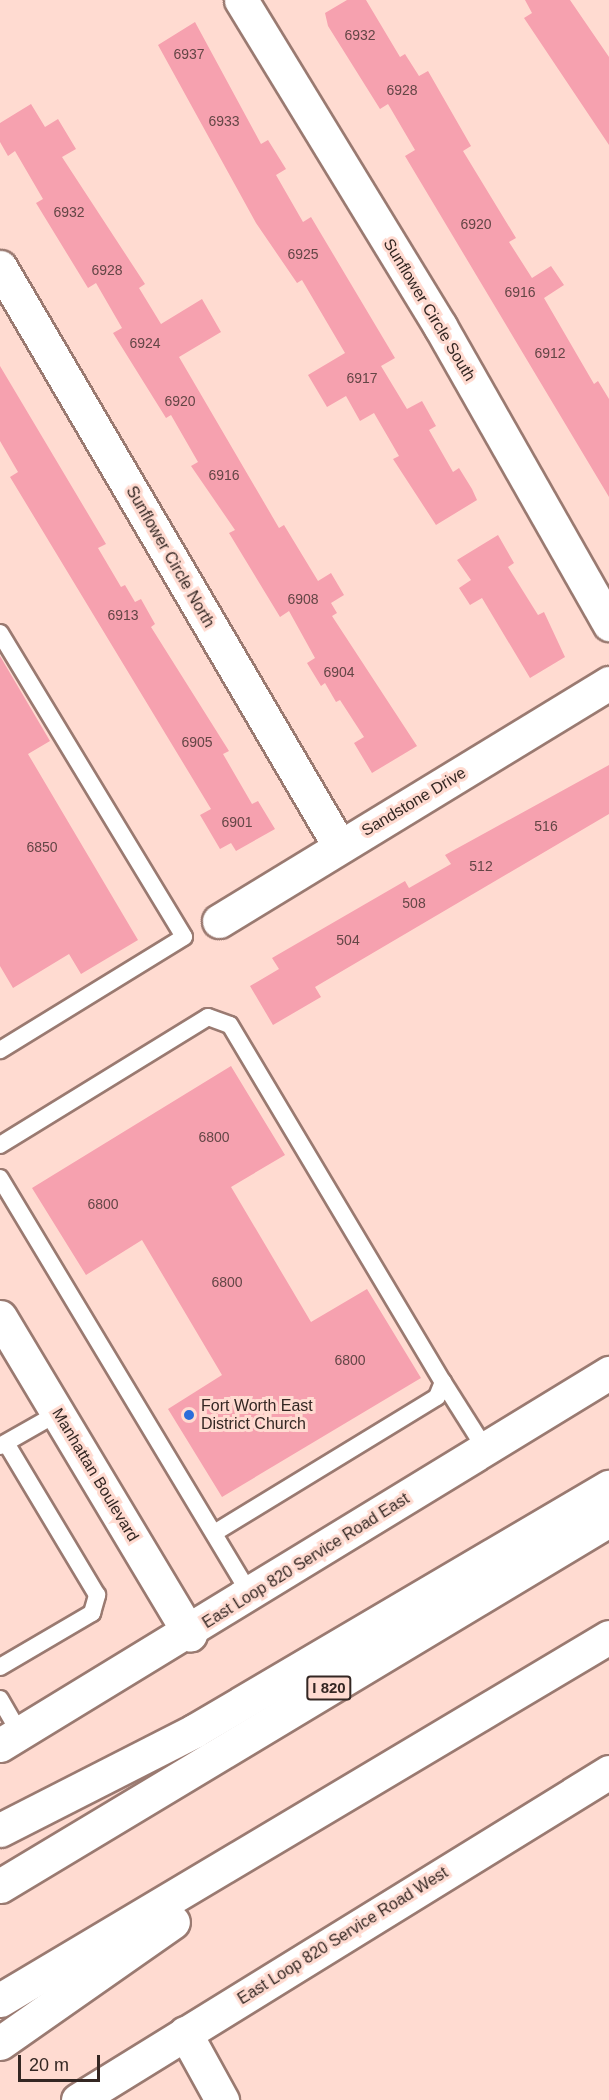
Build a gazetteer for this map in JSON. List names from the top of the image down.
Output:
{
  "streets": {
    "main road": [
      "Sunflower Circle South",
      "Sunflower Circle North",
      "Sandstone Drive",
      "Manhattan Boulevard",
      "East Loop 820 Service Road East",
      "I 820",
      "East Loop 820 Service Road West"
    ]
  },
  "crossings": [
    ["Sunflower Circle North", "Sandstone Drive"],
    ["Manhattan Boulevard", "East Loop 820 Service Road East"]
  ],
  "places": ["Fort Worth East District Church"],
  "house_numbers": [
    "6932",
    "6937",
    "6928",
    "6933",
    "6932",
    "6920",
    "6925",
    "6928",
    "6916",
    "6924",
    "6912",
    "6917",
    "6920",
    "6916",
    "6908",
    "6913",
    "6904",
    "6905",
    "6901",
    "516",
    "6850",
    "512",
    "508",
    "504",
    "6800",
    "6800",
    "6800",
    "6800"
  ],
  "scale_bar": "20 m"
}
